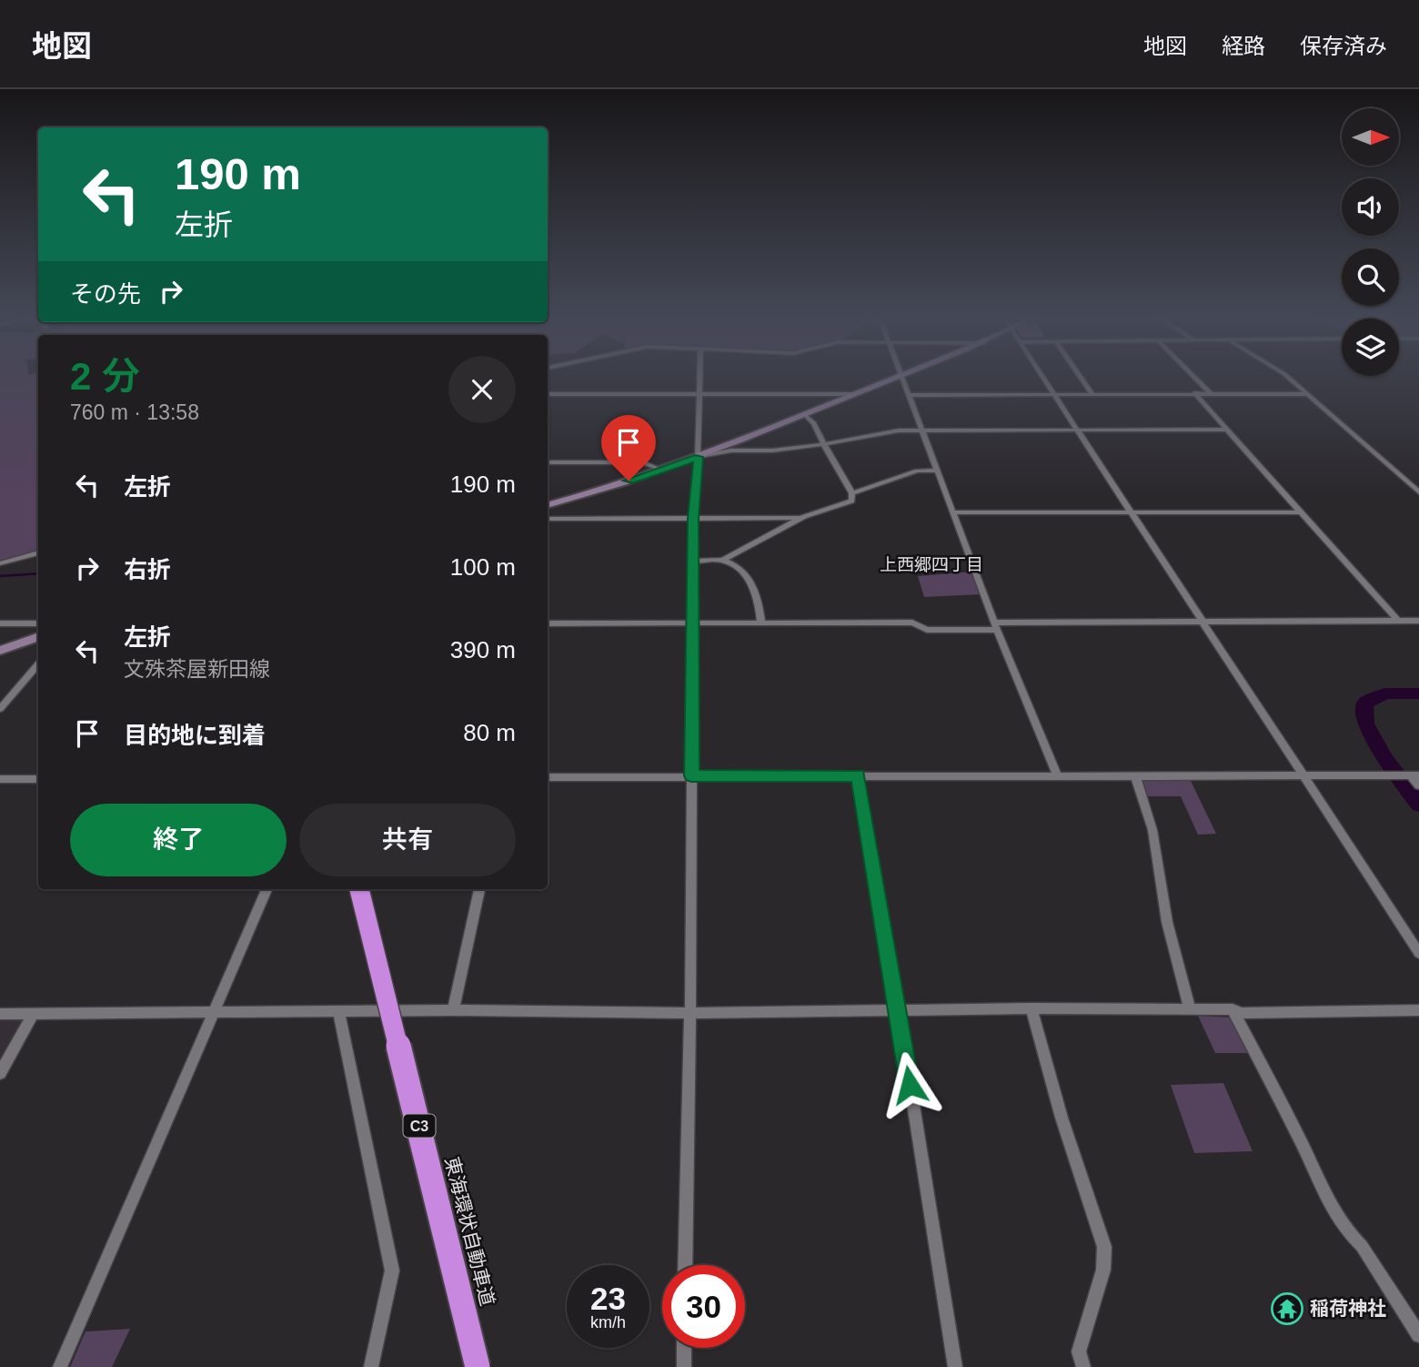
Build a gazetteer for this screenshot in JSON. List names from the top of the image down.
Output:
{
  "streets": {
    "highway": ["C3", "東海環状自動車道"]
  },
  "districts": ["上西郷四丁目"],
  "places": {
    "temple": ["稲荷神社"]
  },
  "north": "right",
  "page": {
    "header": "地図",
    "nav": ["地図", "経路", "保存済み"],
    "turn": ["190 m", "左折"],
    "then": "その先",
    "heading": ["2 分", "760 m · 13:58"],
    "list": [
      {
        "name": "左折",
        "value": "190 m"
      },
      {
        "name": "右折",
        "value": "100 m"
      },
      {
        "name": "左折",
        "note": "文殊茶屋新田線",
        "value": "390 m"
      },
      {
        "name": "目的地に到着",
        "value": "80 m"
      }
    ],
    "buttons": ["終了", "共有"],
    "speed": "23 km/h",
    "limit": "30"
  }
}
